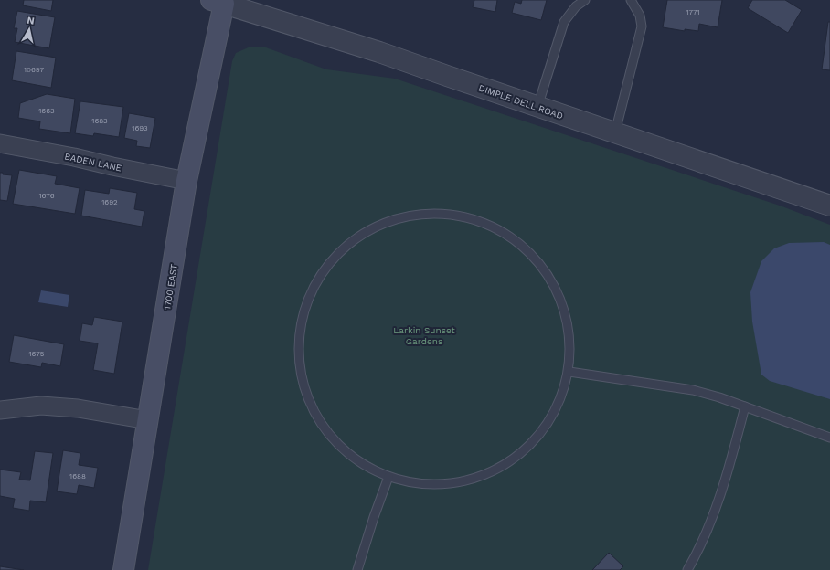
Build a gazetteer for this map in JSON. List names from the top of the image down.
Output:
{
  "streets": {
    "main road": ["1700 EAST"],
    "street": ["DIMPLE DELL ROAD", "BADEN LANE"]
  },
  "crossings": [
    ["DIMPLE DELL ROAD", "1700 EAST"],
    ["BADEN LANE", "1700 EAST"]
  ],
  "parks": ["Larkin Sunset Gardens"],
  "house_numbers": [
    "1771",
    "10697",
    "1663",
    "1683",
    "1693",
    "1676",
    "1692",
    "1675",
    "1688"
  ],
  "north": "top"
}
